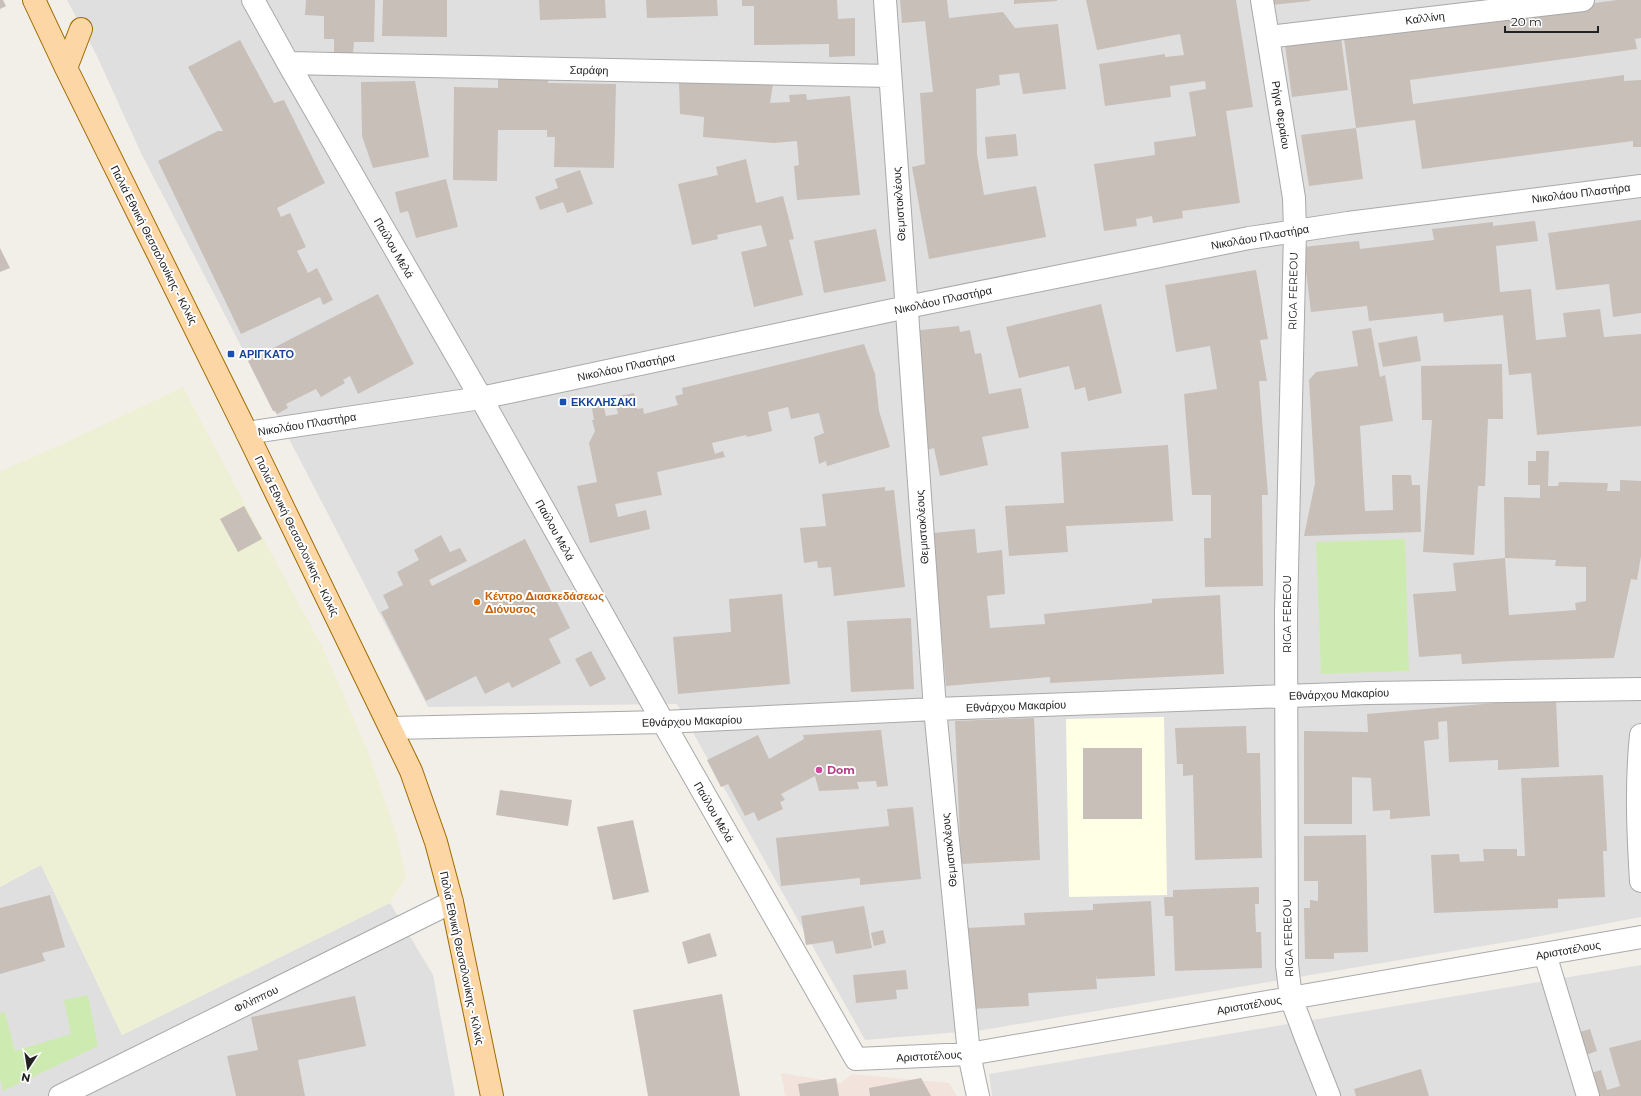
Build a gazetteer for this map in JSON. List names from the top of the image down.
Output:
{
  "streets": {
    "main road": ["Παλιά Εθνική Θεσσαλονίκης - Κιλκίς"],
    "street": [
      "Καλλίνη",
      "Σαράφη",
      "Ρήγα Φεραίου",
      "Νικολάου Πλαστήρα",
      "Θεμιστοκλέους",
      "Παύλου Μελά",
      "RIGA FEREOU",
      "Εθνάρχου Μακαρίου",
      "Αριστοτέλους",
      "Φιλίππου"
    ]
  },
  "crossings": [
    ["Καλλίνη", "Ρήγα Φεραίου"],
    ["Σαράφη", "Θεμιστοκλέους"],
    ["Σαράφη", "Παύλου Μελά"],
    ["Ρήγα Φεραίου", "Νικολάου Πλαστήρα"],
    ["Ρήγα Φεραίου", "RIGA FEREOU"],
    ["Νικολάου Πλαστήρα", "Θεμιστοκλέους"],
    ["Νικολάου Πλαστήρα", "Παλιά Εθνική Θεσσαλονίκης - Κιλκίς"],
    ["Νικολάου Πλαστήρα", "Παύλου Μελά"],
    ["Νικολάου Πλαστήρα", "RIGA FEREOU"],
    ["Θεμιστοκλέους", "Εθνάρχου Μακαρίου"],
    ["Θεμιστοκλέους", "Αριστοτέλους"],
    ["Παλιά Εθνική Θεσσαλονίκης - Κιλκίς", "Εθνάρχου Μακαρίου"],
    ["Παλιά Εθνική Θεσσαλονίκης - Κιλκίς", "Φιλίππου"],
    ["Παύλου Μελά", "Εθνάρχου Μακαρίου"],
    ["Παύλου Μελά", "Αριστοτέλους"],
    ["RIGA FEREOU", "Εθνάρχου Μακαρίου"],
    ["RIGA FEREOU", "Αριστοτέλους"]
  ],
  "places": {
    "transit": ["ΑΡΙΓΚΑΤΟ", "ΕΚΚΛΗΣΑΚΙ"],
    "other": ["Κέντρο Διασκεδάσεως Διόνυσος", "Dom"]
  },
  "scale_bar": "20 m",
  "north": "bottom"
}
